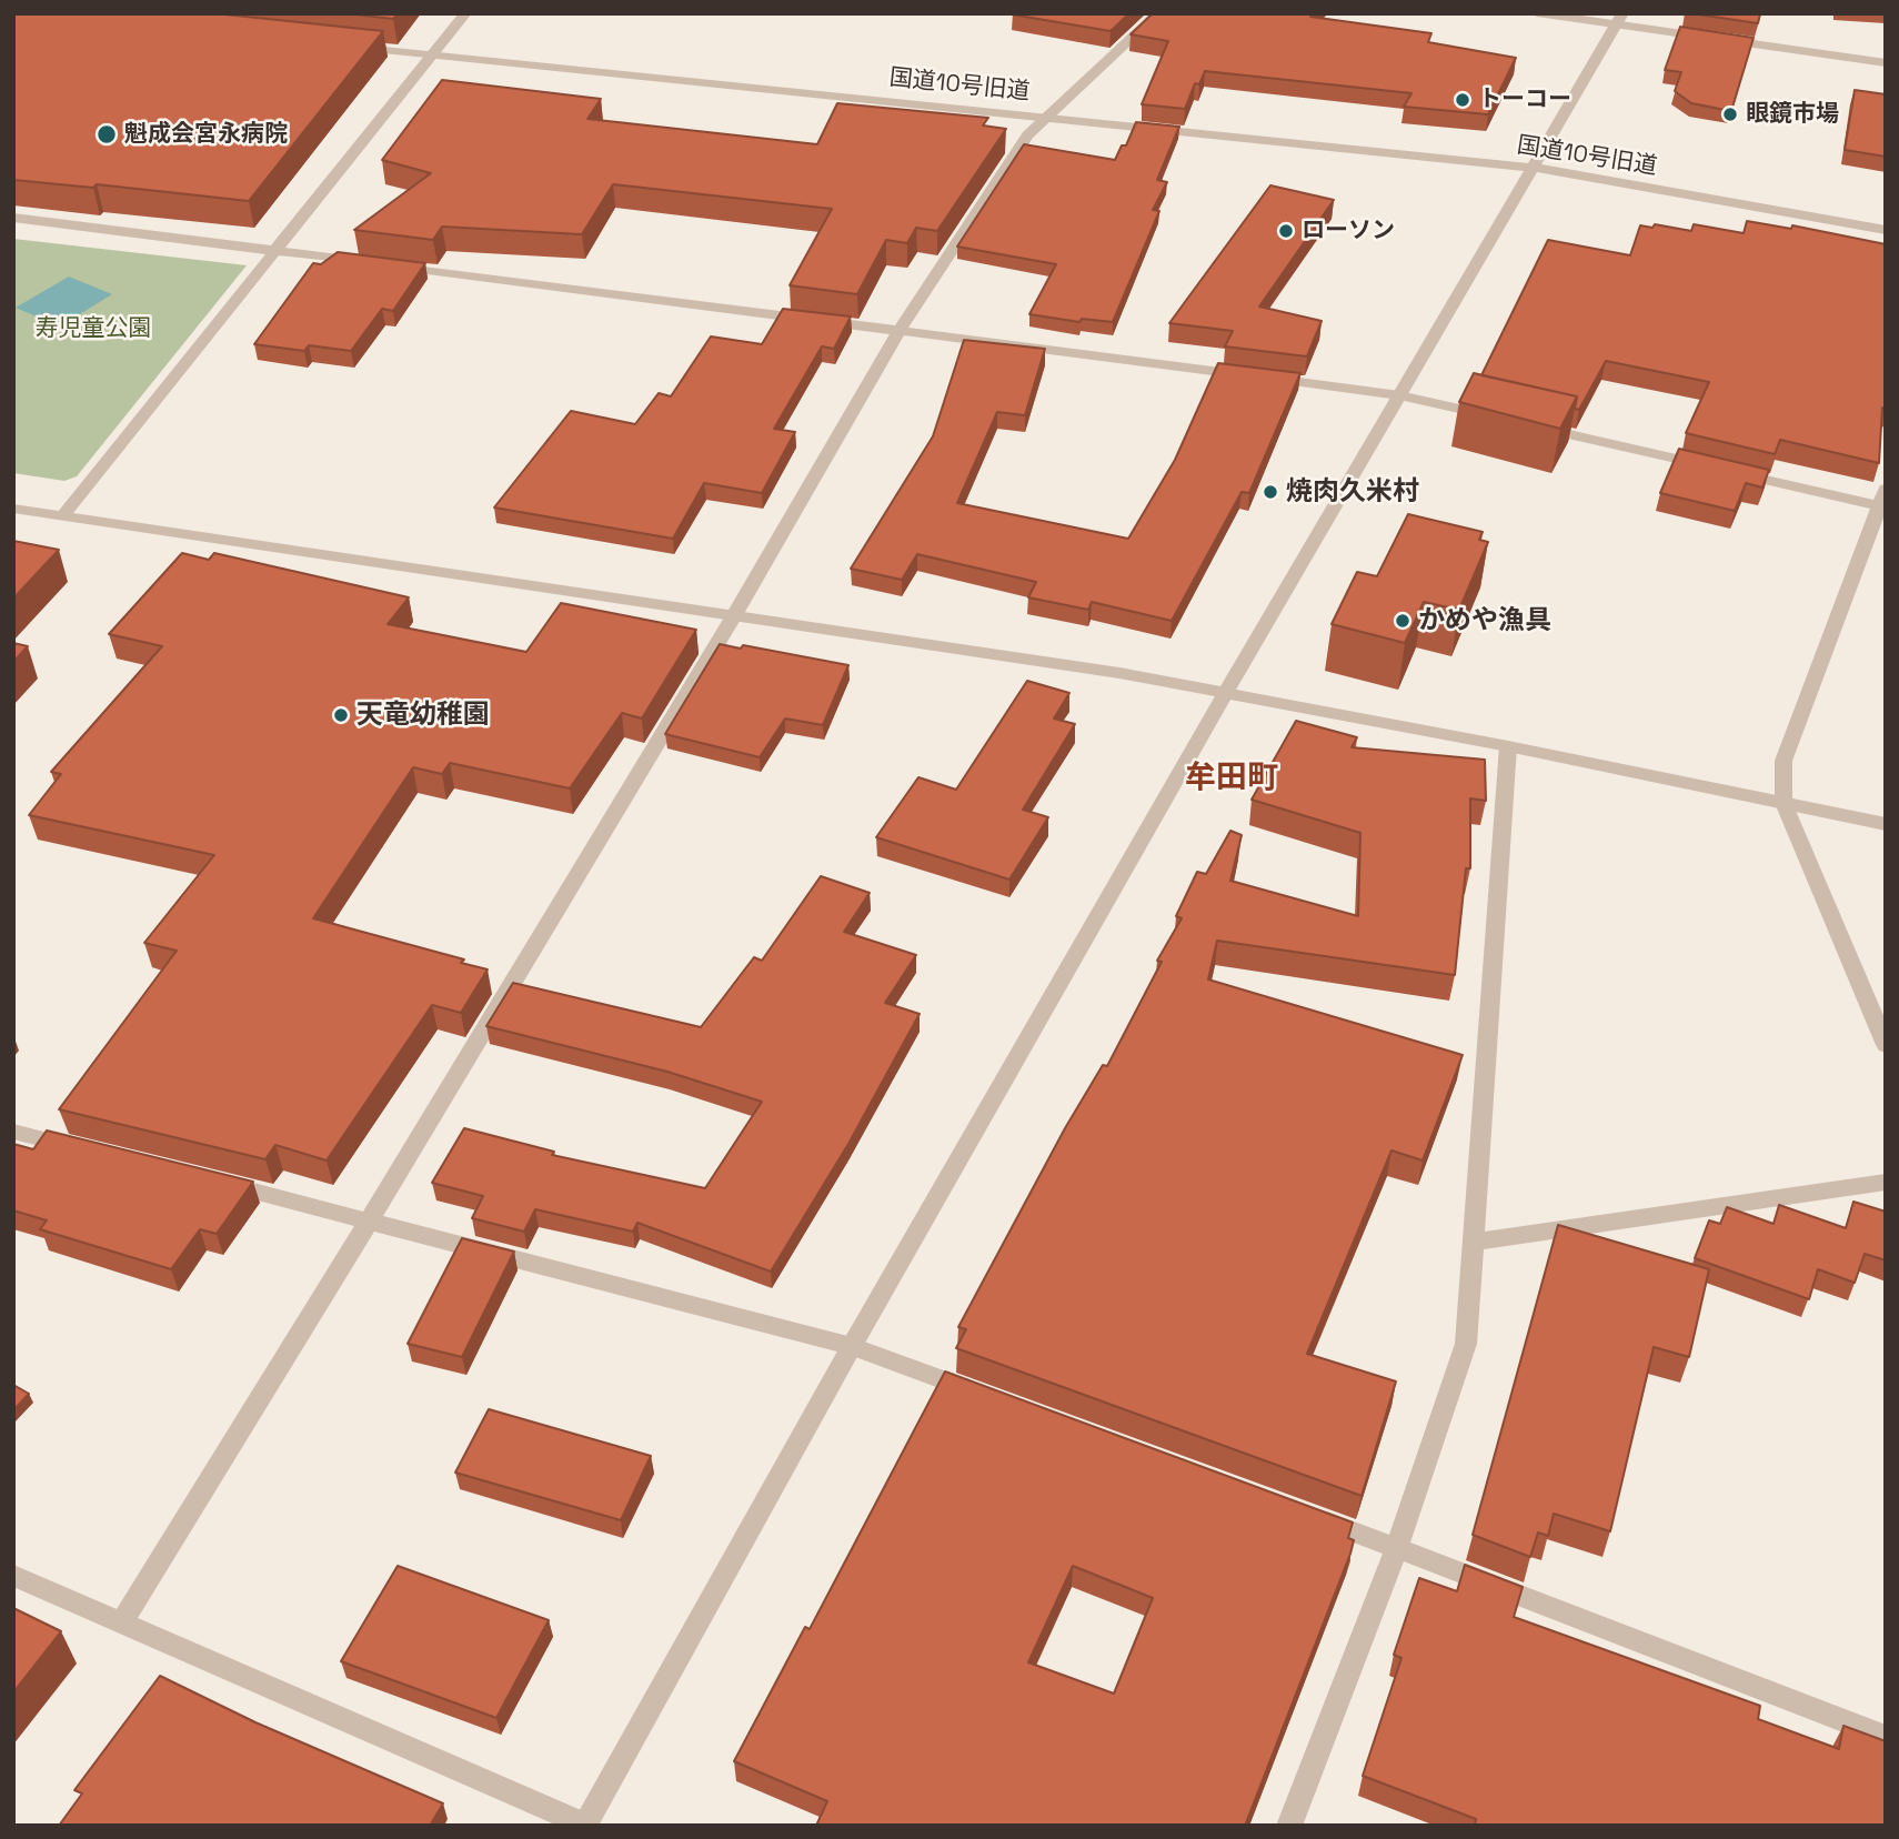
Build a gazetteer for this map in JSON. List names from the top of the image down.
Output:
{
  "streets": {
    "street": ["国道10号旧道"]
  },
  "districts": ["牟田町"],
  "parks": ["寿児童公園"],
  "places": [
    "トーコー",
    "眼鏡市場",
    "魁成会宮永病院",
    "ローソン",
    "焼肉久米村",
    "かめや漁具",
    "天竜幼稚園"
  ]
}
